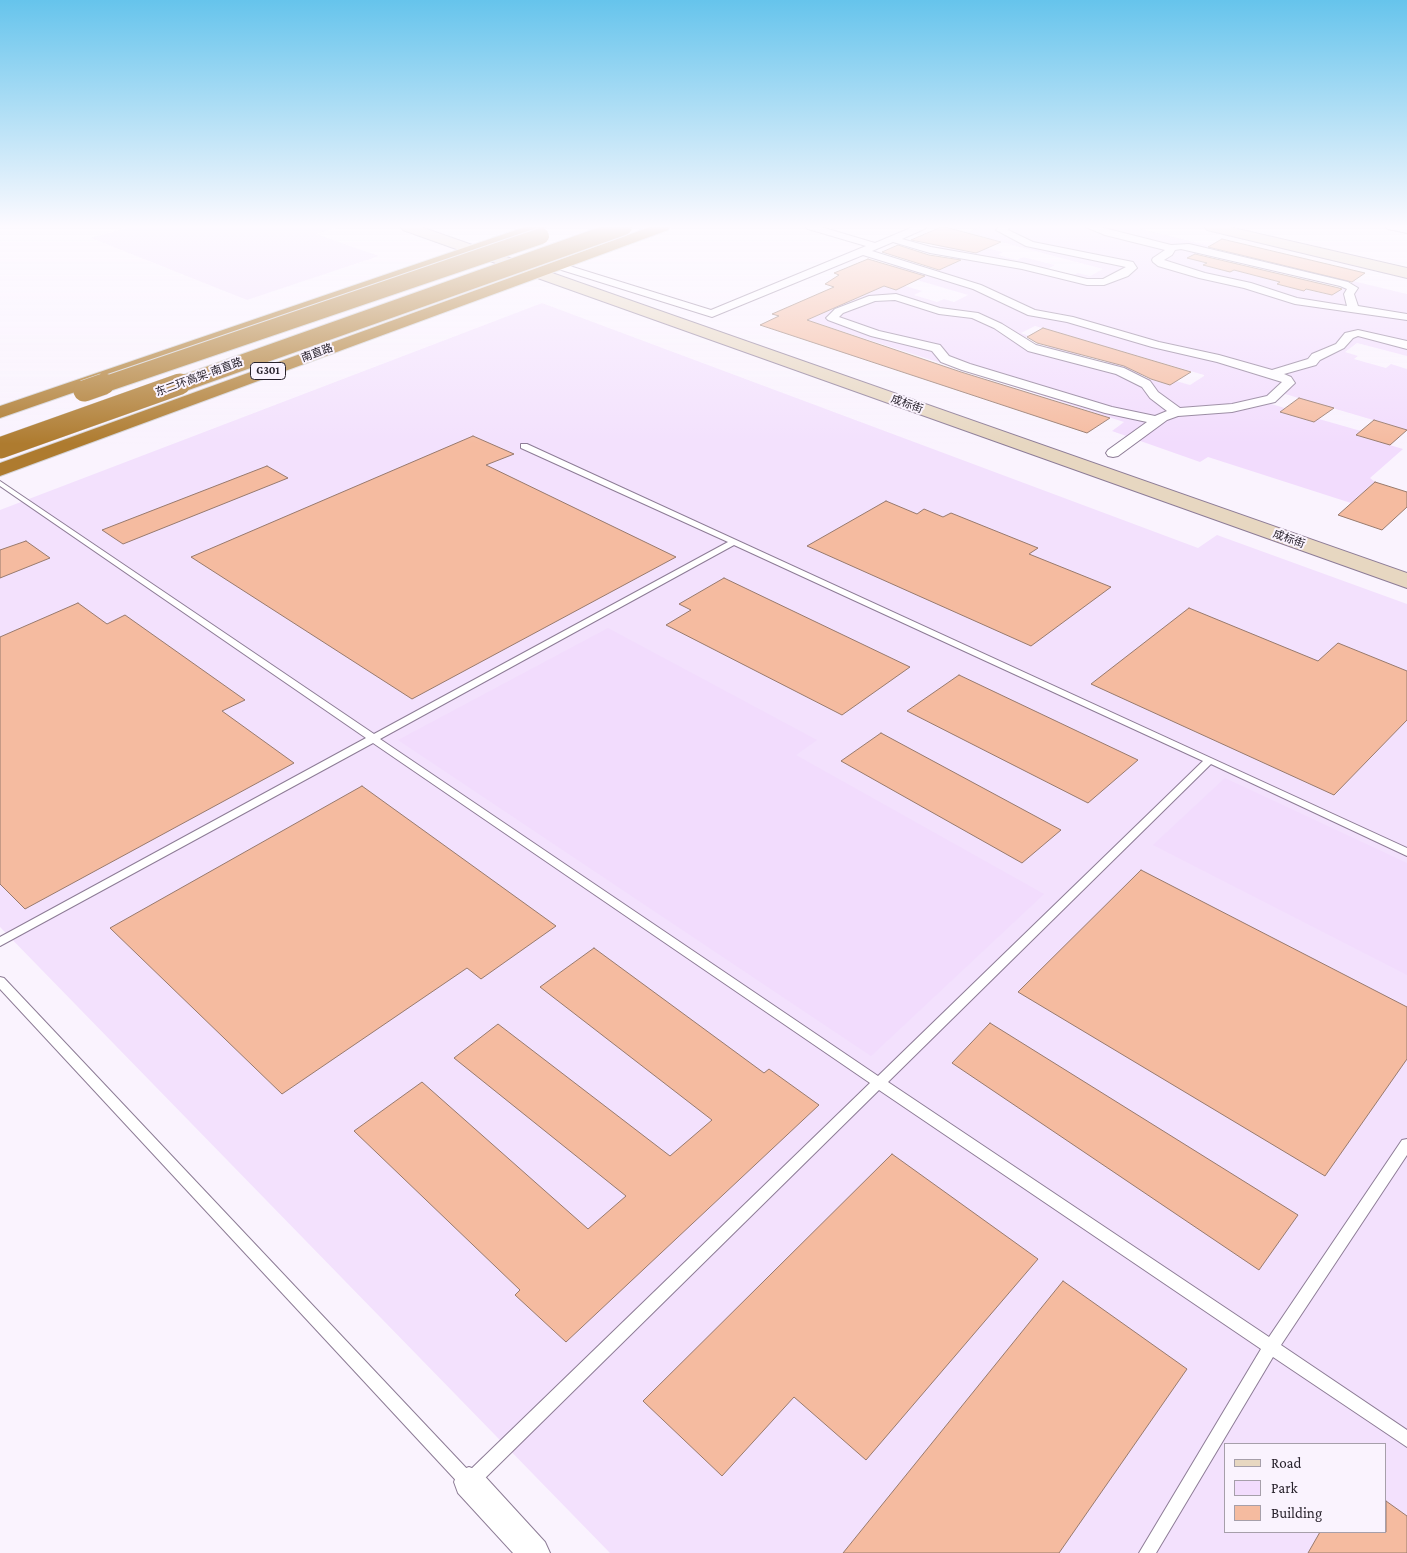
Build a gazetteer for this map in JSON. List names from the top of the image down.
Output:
{
  "streets": {
    "highway": ["南直路", "G301", "东二环高架-南直路"],
    "street": ["成标街"]
  },
  "legend": ["Road", "Park", "Building"]
}
